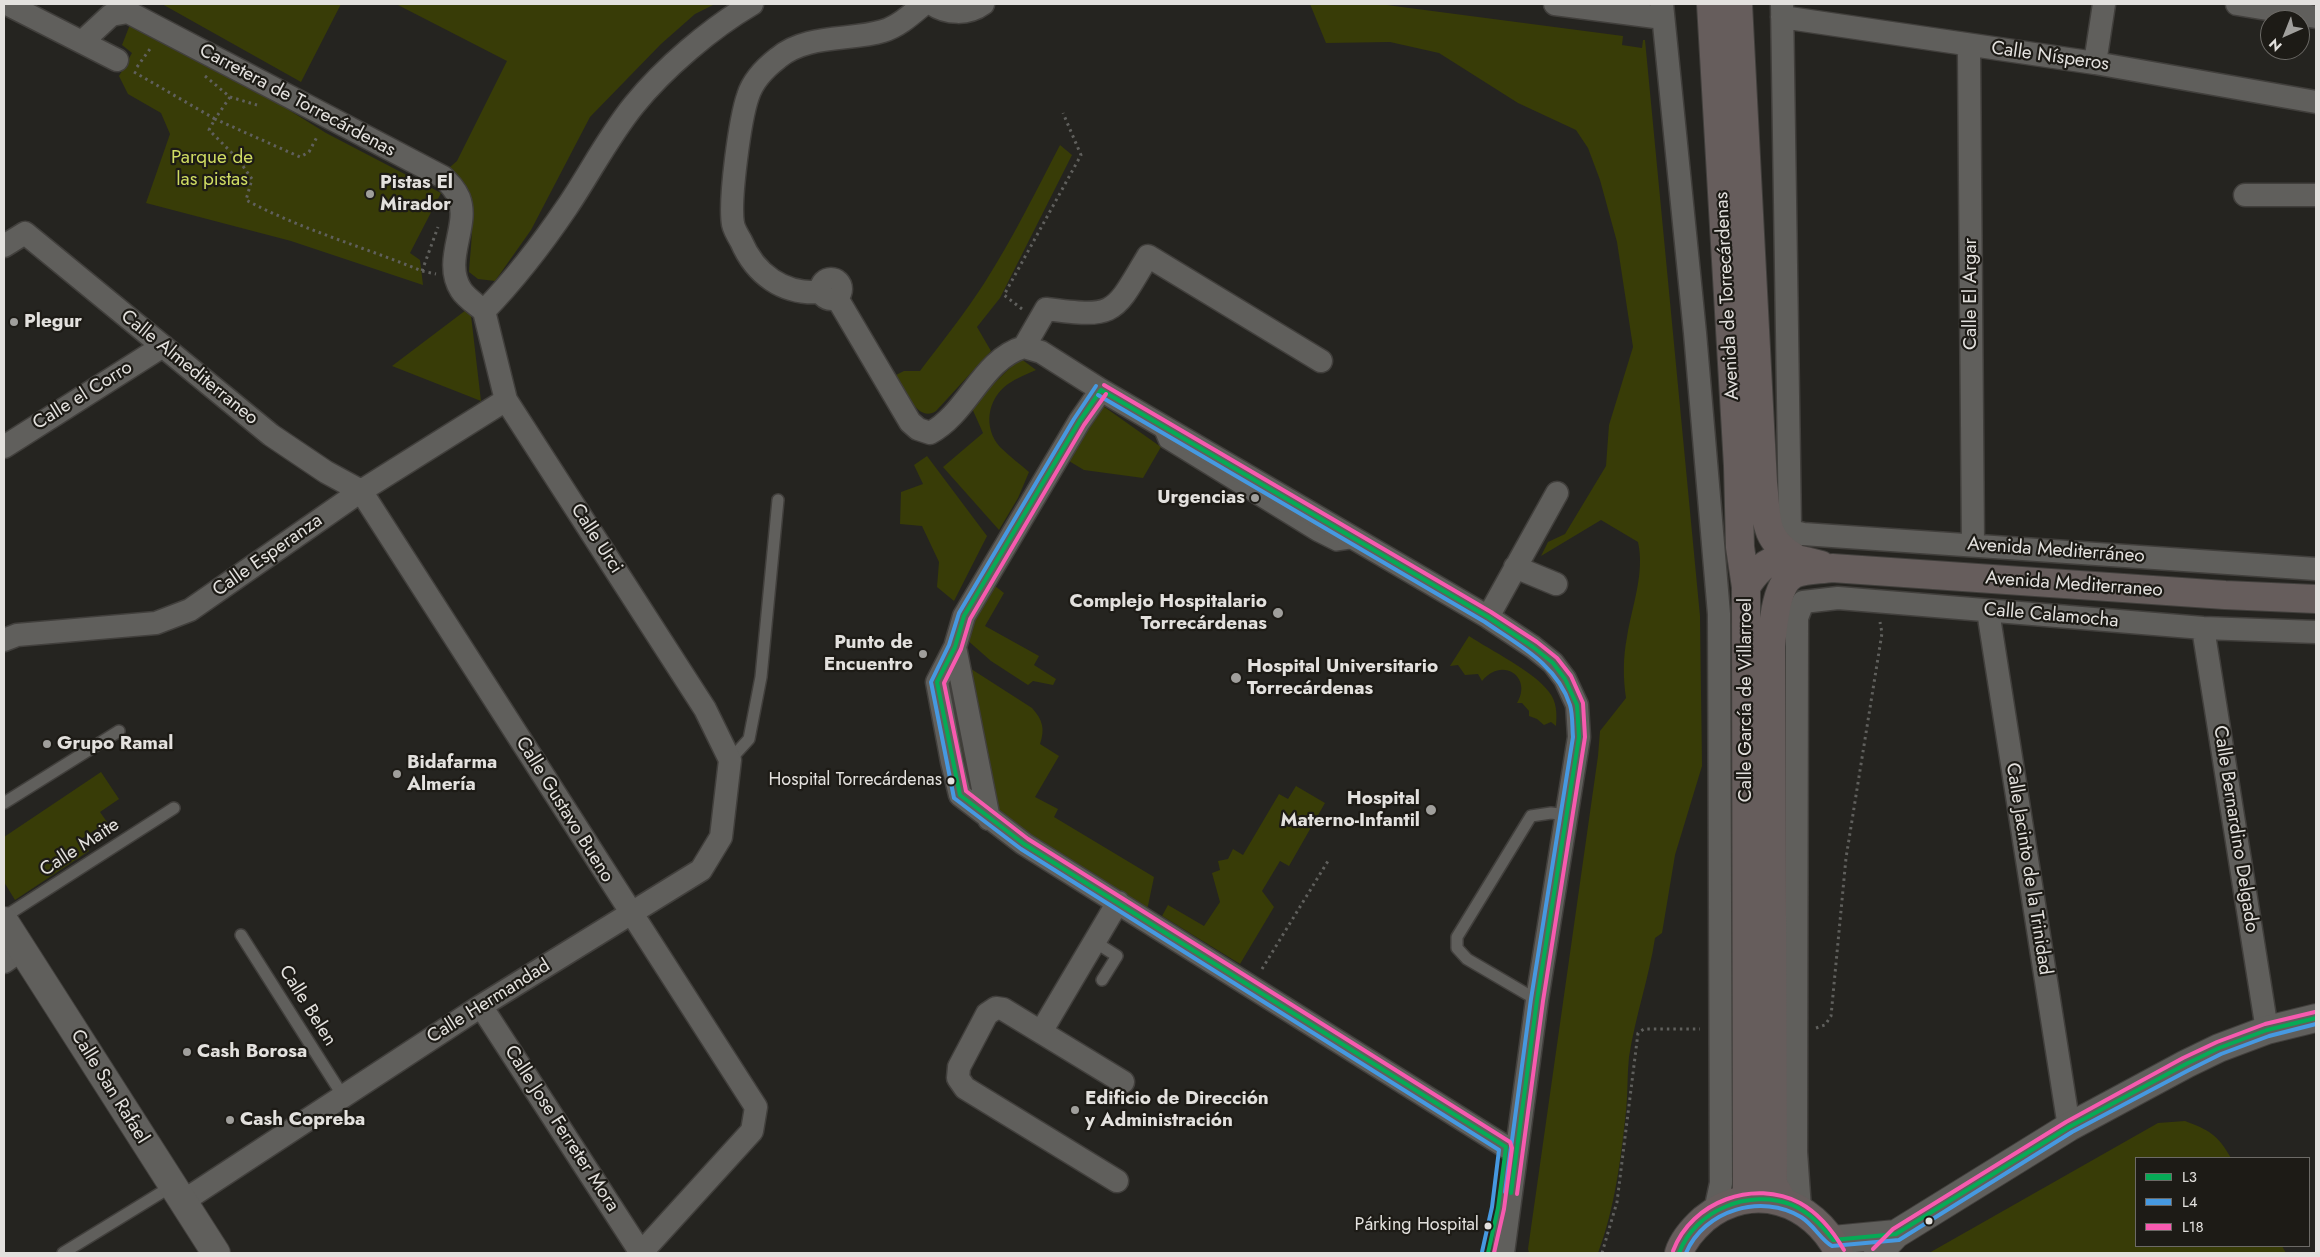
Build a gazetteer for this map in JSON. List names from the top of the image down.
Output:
{
  "streets": {
    "main road": ["Avenida de Torrecárdenas", "Avenida Mediterraneo", "Calle García de Villarroel"],
    "street": [
      "Calle Nísperos",
      "Carretera de Torrecárdenas",
      "Calle El Argar",
      "Calle Almediterraneo",
      "Calle el Corro",
      "Calle Urci",
      "Avenida Mediterráneo",
      "Calle Esperanza",
      "Calle Calamocha",
      "Calle Gustavo Bueno",
      "Calle Bernardino Delgado",
      "Calle Jacinto de la Trinidad",
      "Calle Hermandad",
      "Calle San Rafael",
      "Calle Jose Ferreter Mora"
    ],
    "lane": ["Calle Maite", "Calle Belen"]
  },
  "crossings": [
    ["Calle Nísperos", "Calle El Argar"],
    ["Carretera de Torrecárdenas", "Calle Urci"],
    ["Calle El Argar", "Avenida Mediterráneo"],
    ["Avenida de Torrecárdenas", "Calle García de Villarroel"],
    ["Calle Almediterraneo", "Calle el Corro"],
    ["Calle Almediterraneo", "Calle Esperanza"],
    ["Calle Almediterraneo", "Calle Gustavo Bueno"],
    ["Calle Urci", "Calle Esperanza"],
    ["Calle Urci", "Calle Hermandad"],
    ["Calle Esperanza", "Calle Gustavo Bueno"],
    ["Avenida Mediterraneo", "Calle García de Villarroel"],
    ["Calle Calamocha", "Calle García de Villarroel"],
    ["Calle Calamocha", "Calle Bernardino Delgado"],
    ["Calle Calamocha", "Calle Jacinto de la Trinidad"],
    ["Calle Gustavo Bueno", "Calle Hermandad"],
    ["Calle Gustavo Bueno", "Calle Jose Ferreter Mora"],
    ["Calle Maite", "Calle San Rafael"],
    ["Calle Hermandad", "Calle Belen"],
    ["Calle Hermandad", "Calle San Rafael"],
    ["Calle Hermandad", "Calle Jose Ferreter Mora"]
  ],
  "parks": ["Parque de las pistas"],
  "places": [
    "Pistas El Mirador",
    "Plegur",
    "Urgencias",
    "Complejo Hospitalario Torrecárdenas",
    "Punto de Encuentro",
    "Hospital Universitario Torrecárdenas",
    "Grupo Ramal",
    "Bidafarma Almería",
    "Hospital Torrecárdenas",
    "Hospital Materno-Infantil",
    "Cash Borosa",
    "Edificio de Dirección y Administración",
    "Cash Copreba",
    "Párking Hospital"
  ],
  "lines": ["transit line L18", "transit line L4", "transit line L3"],
  "legend": ["L3", "L4", "L18"],
  "north": "bottom left"
}
